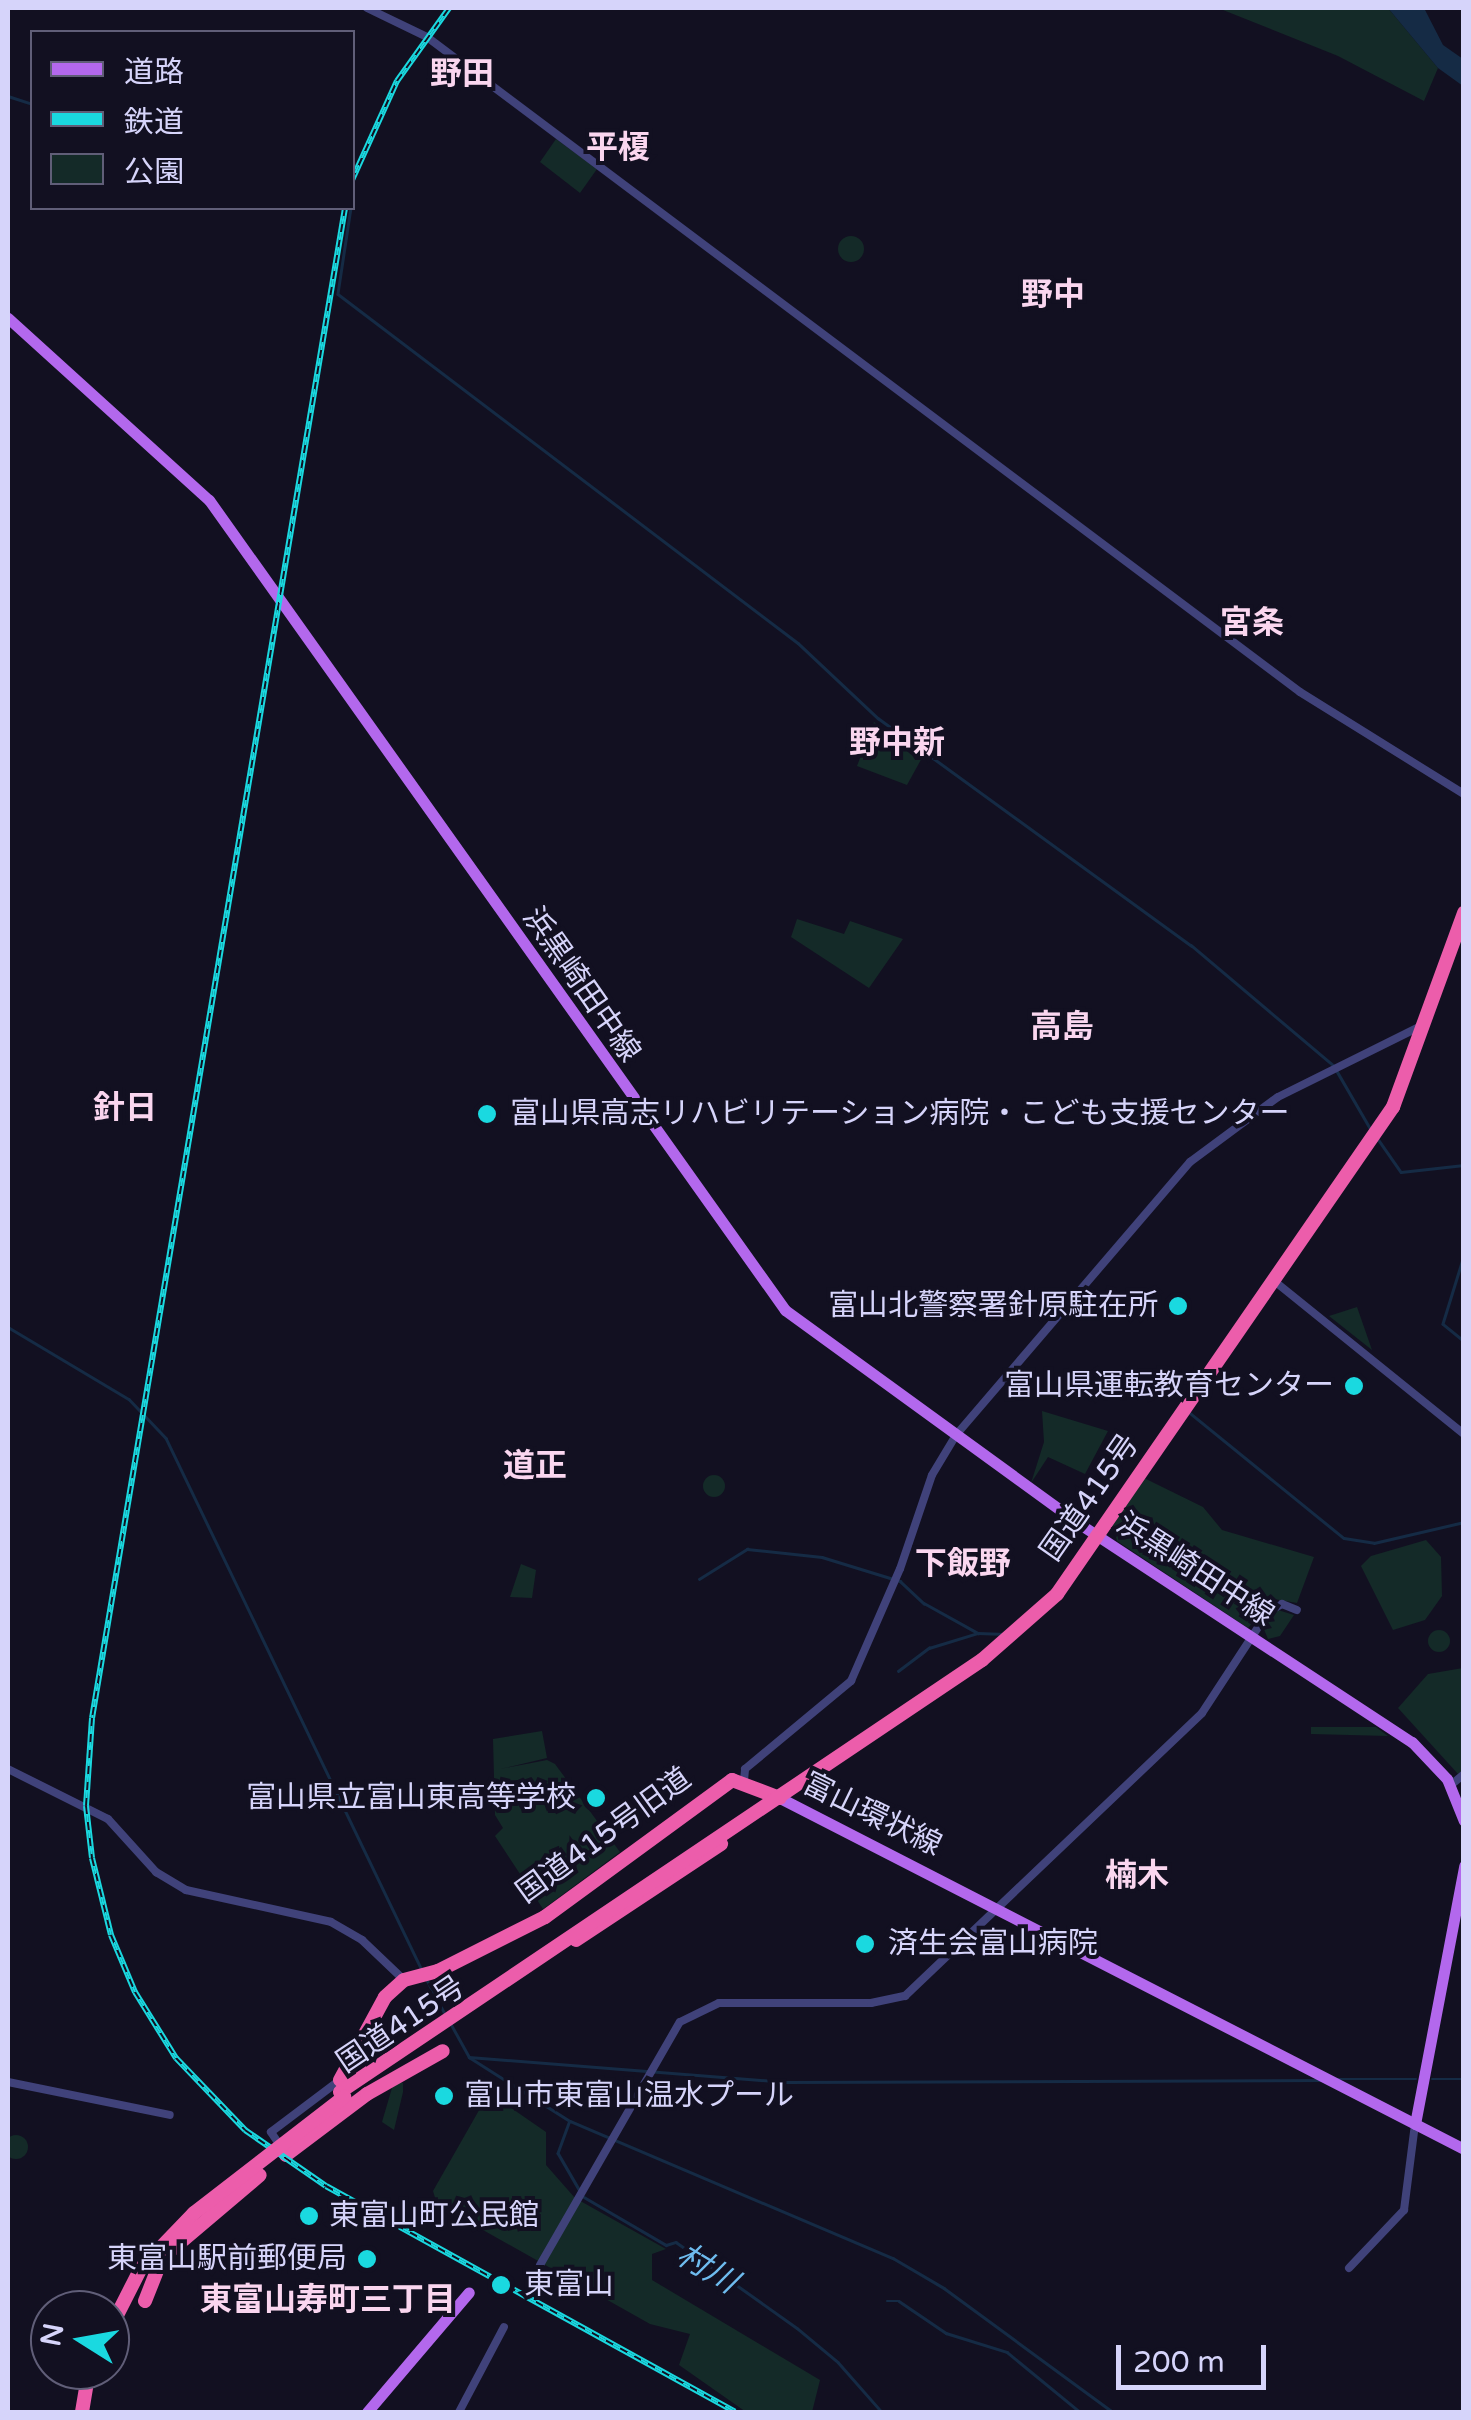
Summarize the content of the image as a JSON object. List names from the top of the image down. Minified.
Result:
{"streets":{"highway":["国道415号","国道415号旧道"],"main road":["浜黒崎田中線","富山環状線"]},"crossings":[["浜黒崎田中線","国道415号"],["国道415号","富山環状線"]],"districts":["野田","平榎","野中","宮条","野中新","高島","針日","道正","下飯野","楠木","東富山寿町三丁目"],"water":["村川"],"places":["富山県高志リハビリテーション病院・こども支援センター","富山北警察署針原駐在所","富山県運転教育センター","富山県立富山東高等学校","済生会富山病院","富山市東富山温水プール","東富山町公民館","東富山駅前郵便局","東富山"],"legend":["道路","鉄道","公園"],"scale_bar":"200 m","north":"left"}
